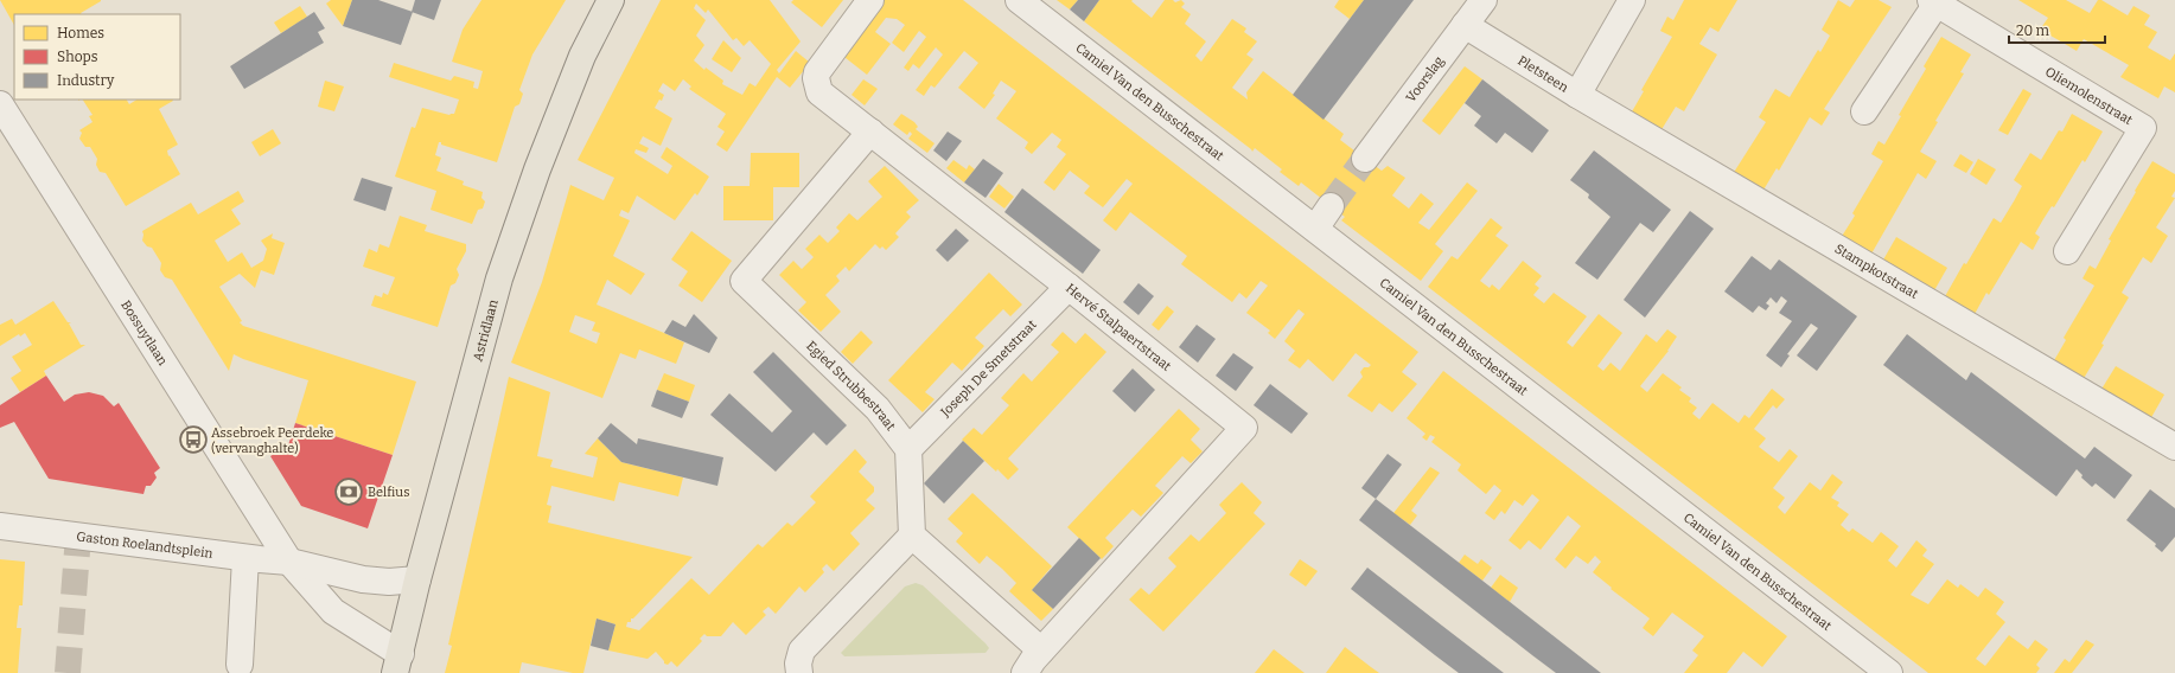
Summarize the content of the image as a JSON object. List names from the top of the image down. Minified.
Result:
{"streets":{"main road":["Astridlaan"],"street":["Pletsteen","Voorslag","Oliemolenstraat","Camiel Van den Busschestraat","Stampkotstraat","Hervé Stalpaertstraat","Bossuytlaan","Joseph De Smetstraat","Egied Strubbestraat","Gaston Roelandtsplein"]},"crossings":[["Pletsteen","Voorslag"],["Pletsteen","Stampkotstraat"],["Hervé Stalpaertstraat","Joseph De Smetstraat"],["Hervé Stalpaertstraat","Egied Strubbestraat"],["Astridlaan","Bossuytlaan"],["Bossuytlaan","Gaston Roelandtsplein"],["Joseph De Smetstraat","Egied Strubbestraat"]],"places":{"bus stop":["Assebroek Peerdeke (vervanghalte)"],"bank":["Belfius"]},"legend":["Homes","Shops","Industry"],"scale_bar":"20 m"}
